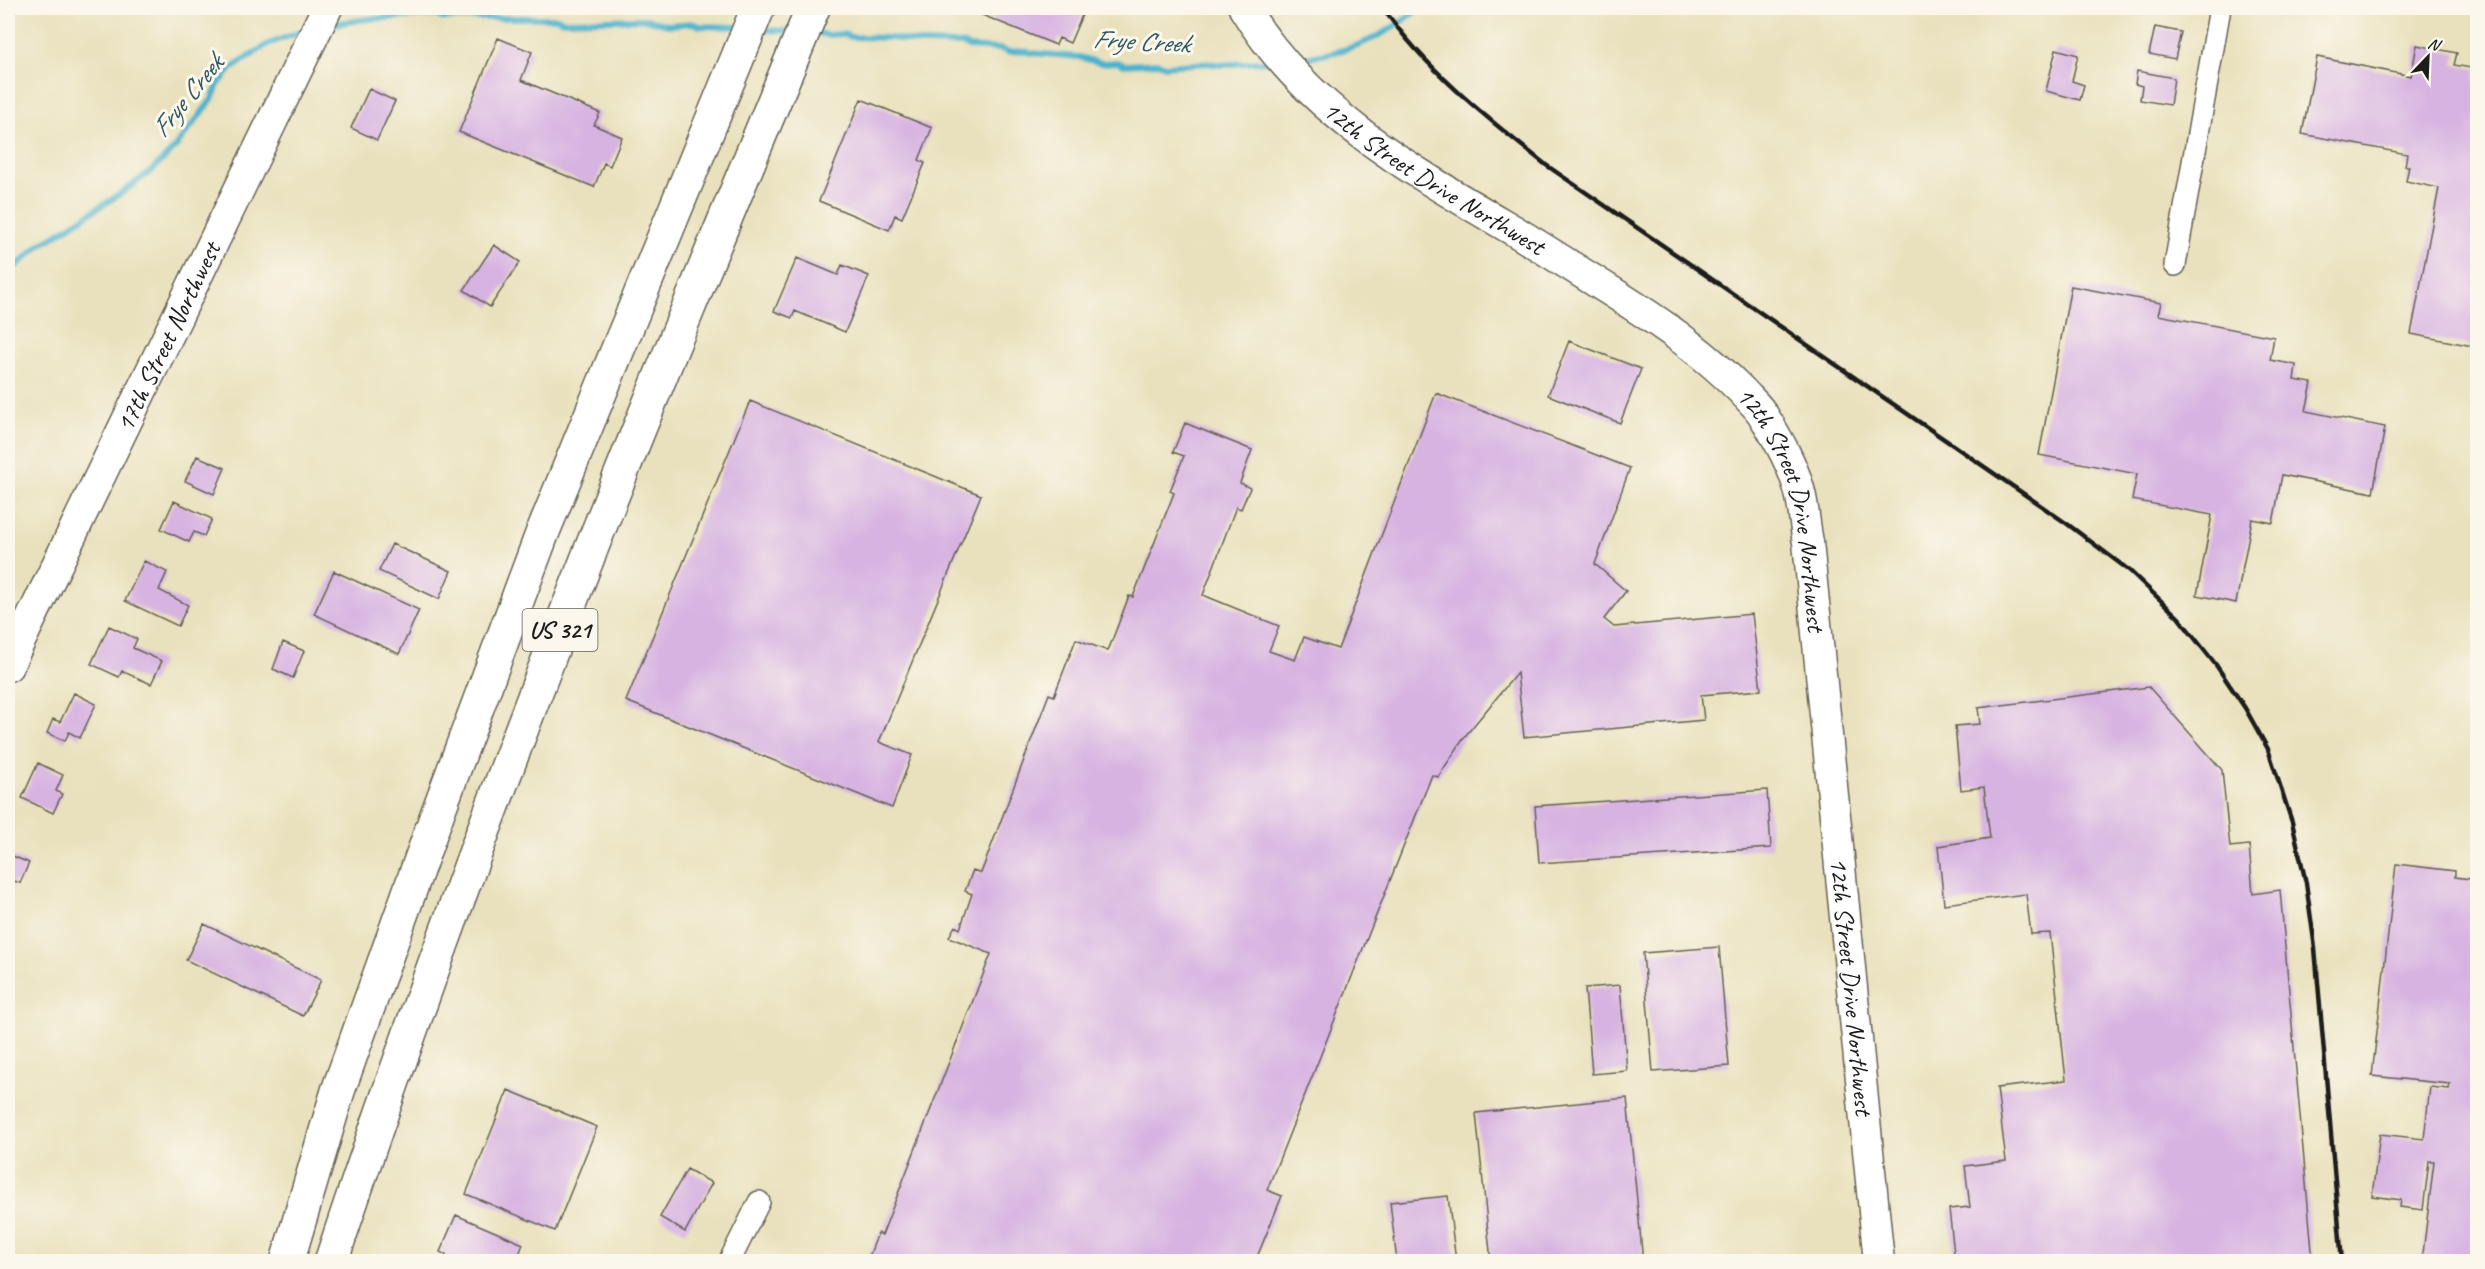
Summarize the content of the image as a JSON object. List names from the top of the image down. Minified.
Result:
{"streets":{"highway":["US 321"],"street":["12th Street Drive Northwest","17th Street Northwest"]},"water":["Frye Creek"],"north":"top right"}
